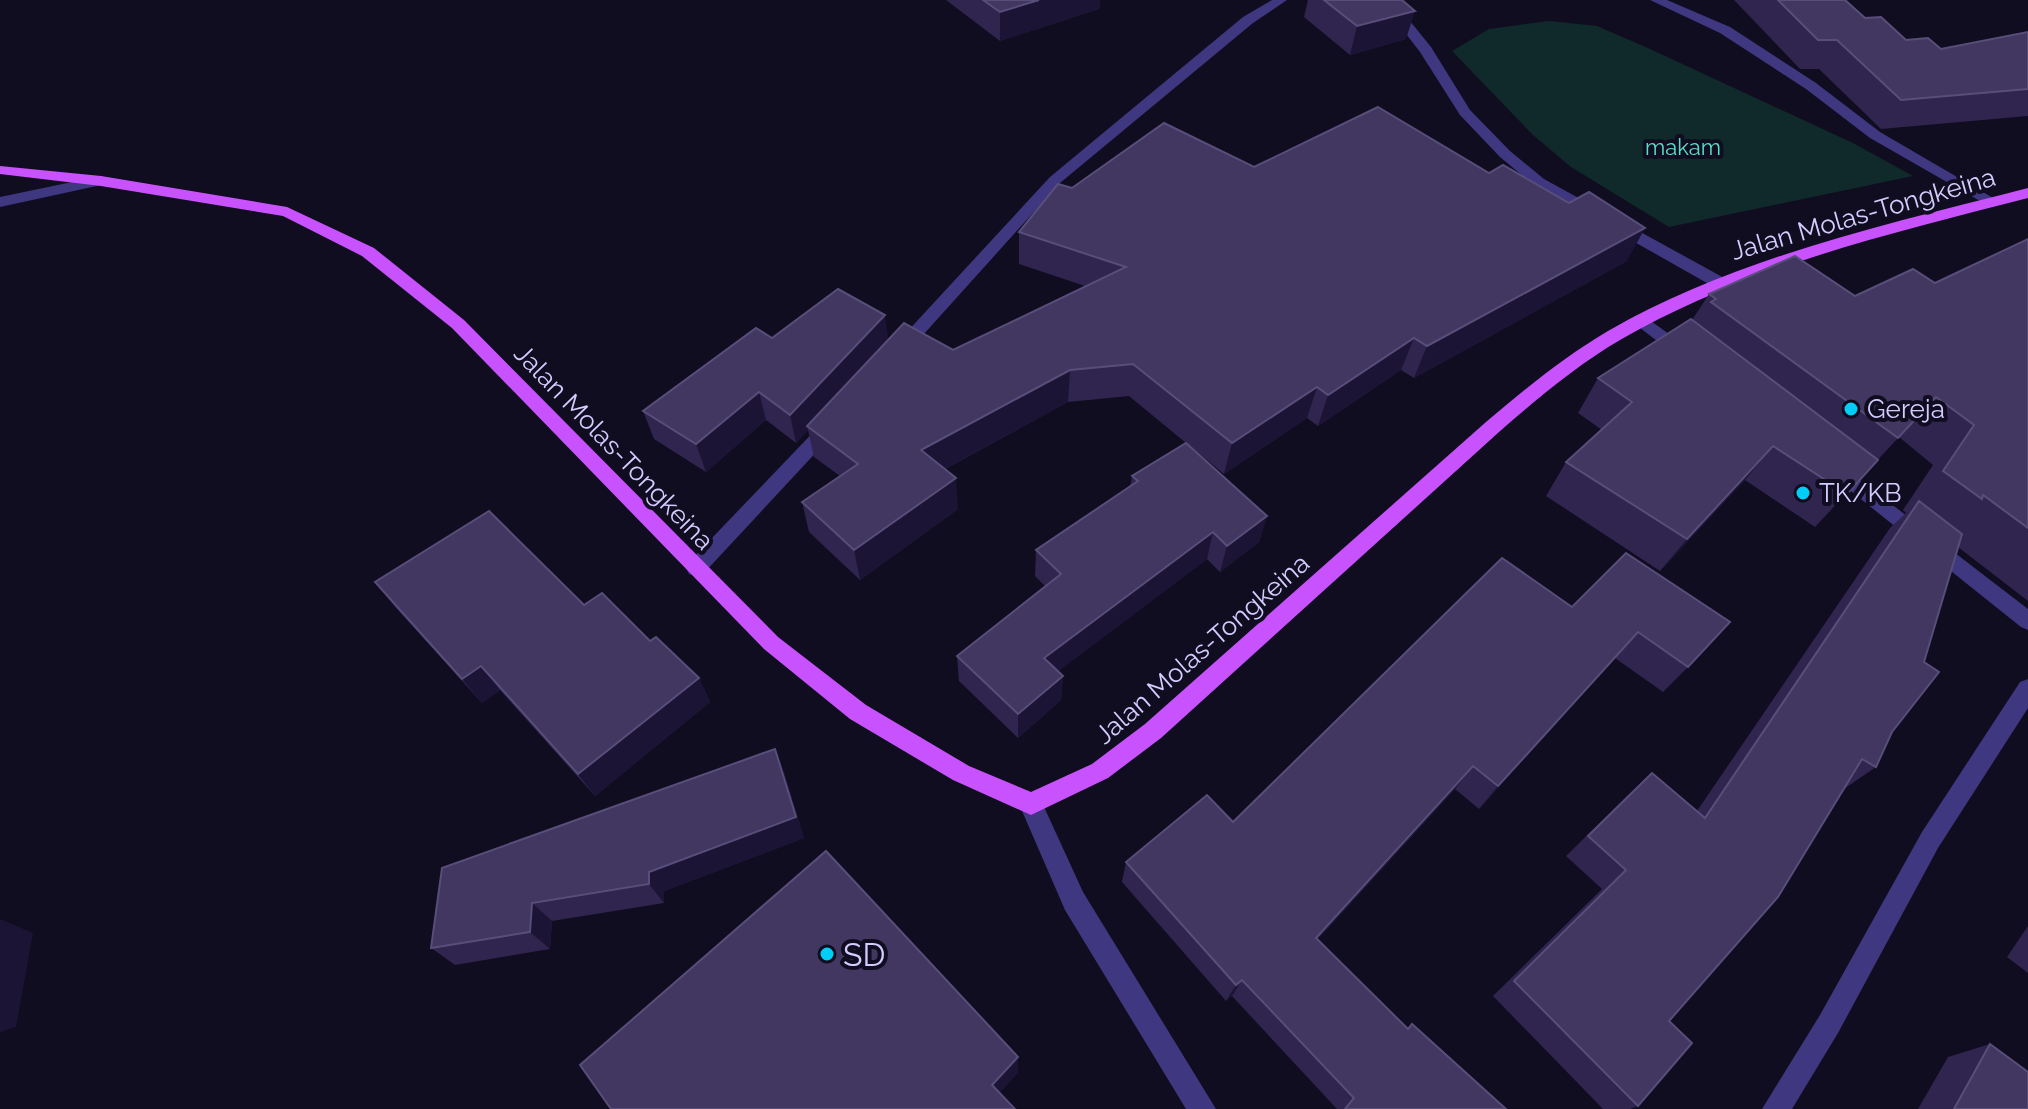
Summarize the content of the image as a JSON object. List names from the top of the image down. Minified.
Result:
{"streets":{"main road":["Jalan Molas-Tongkeina"]},"parks":["makam"],"places":["Gereja","TK/KB","SD"]}
